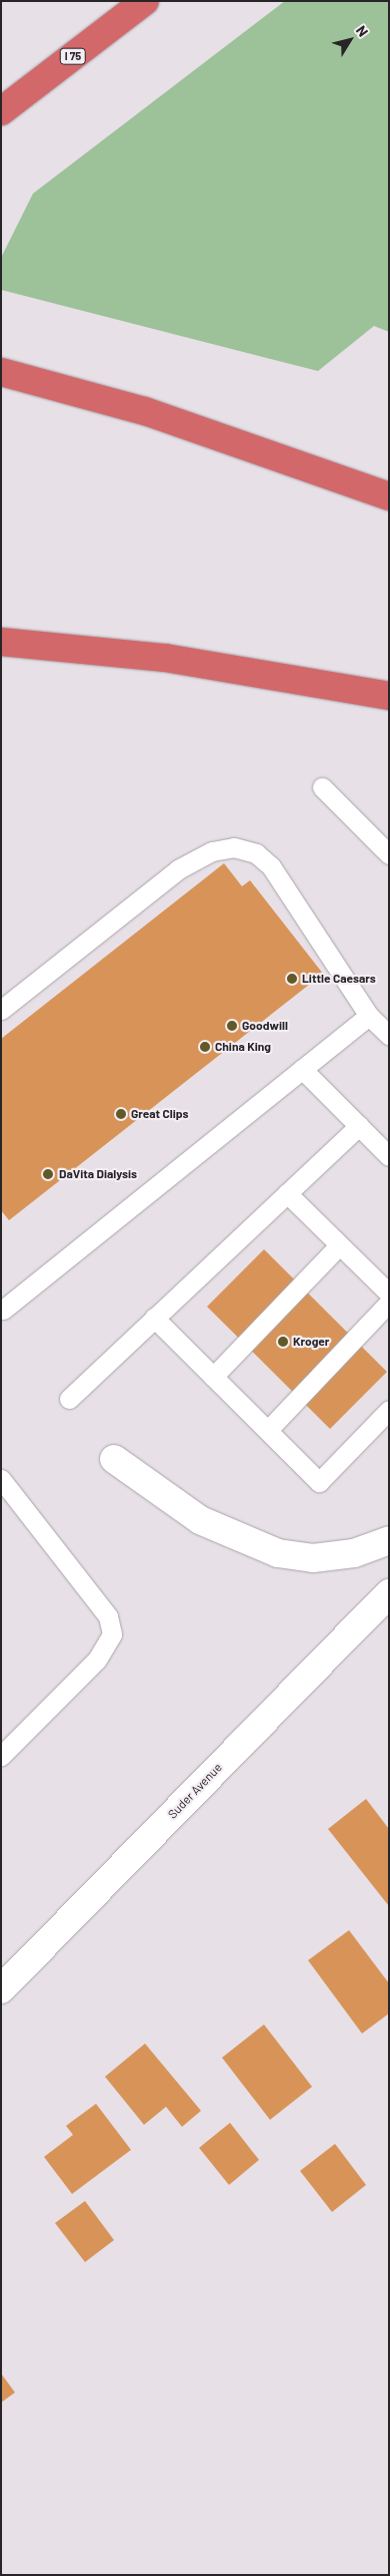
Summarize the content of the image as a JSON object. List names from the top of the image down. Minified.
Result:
{"streets":{"highway":["I 75"],"street":["Suder Avenue"]},"places":["Little Caesars","Goodwill","China King","Great Clips","DaVita Dialysis","Kroger"],"north":"top right"}
